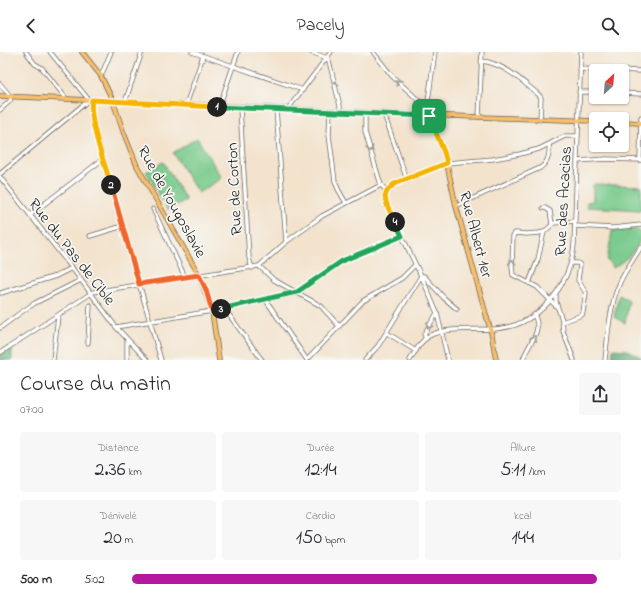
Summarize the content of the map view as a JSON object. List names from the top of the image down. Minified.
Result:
{"streets":{"main road":["Rue de Yougoslavie","Rue Albert 1er"],"street":["Rue de Corton","Rue des Acacias","Rue du Pas de Cible"]},"crossings":[["Rue des Acacias","Rue Albert 1er"]],"north":"top right","page":{"header":"Pacely","pins":["1","2","4","3"],"heading":["Course du matin","07:00"],"stats":[["Distance","2.36 km"],["Durée","12:14"],["Allure","5:11 /km"],["Dénivelé","20 m"],["Cardio","150 bpm"],["kcal","144"]],"list":[{"name":"500 m","note":"5:02"}]}}
